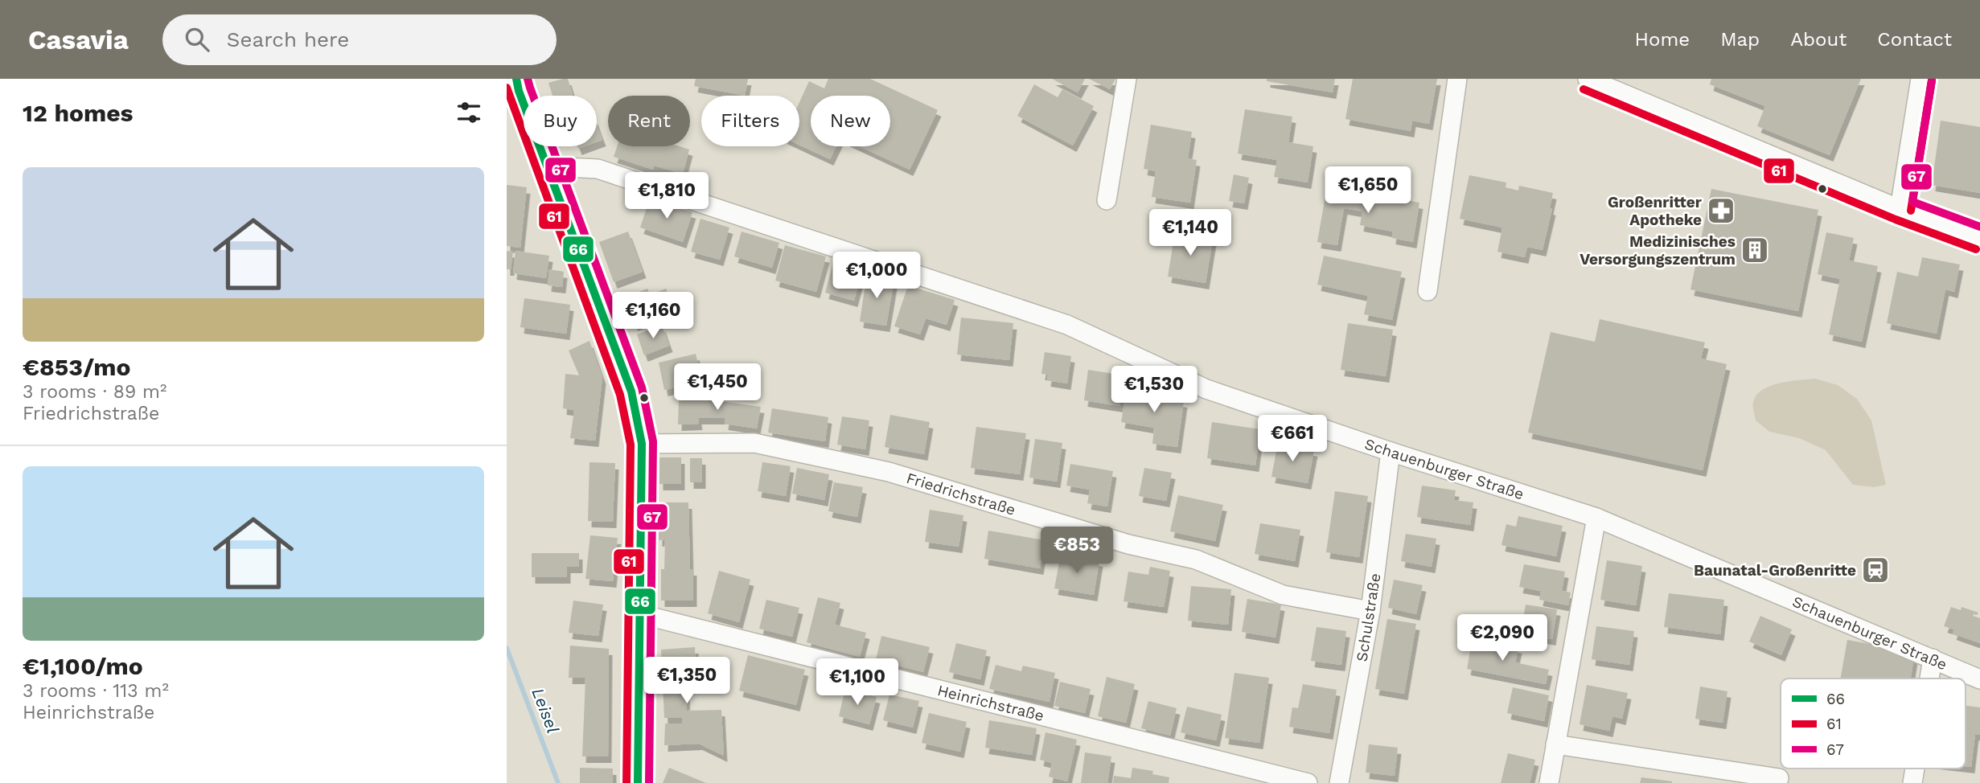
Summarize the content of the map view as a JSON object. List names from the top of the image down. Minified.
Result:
{"streets":{"street":["Schauenburger Straße","Friedrichstraße","Schulstraße","Heinrichstraße"]},"crossings":[["Schauenburger Straße","Schulstraße"],["Friedrichstraße","Schulstraße"]],"water":["Leisel"],"places":{"pharmacy":["Großenritter Apotheke"],"building":["Medizinisches Versorgungszentrum"],"station":["Baunatal-Großenritte"]},"lines":["transit line 66","transit line 67","transit line 61"],"legend":["66","61","67"],"page":{"header":"Casavia","search":"Search here","nav":["Home","Map","About","Contact"],"heading":"12 homes","chip":["Buy","Rent","Filters","New"],"list":[{"name":"€853/mo","note":"3 rooms · 89 m² · Friedrichstraße"},{"name":"€1,100/mo","note":"3 rooms · 113 m² · Heinrichstraße"}],"price":["€1,650","€1,810","€1,140","€1,000","€1,160","€1,450","€1,530","€661","€853","€2,090","€1,350","€1,100"]}}
